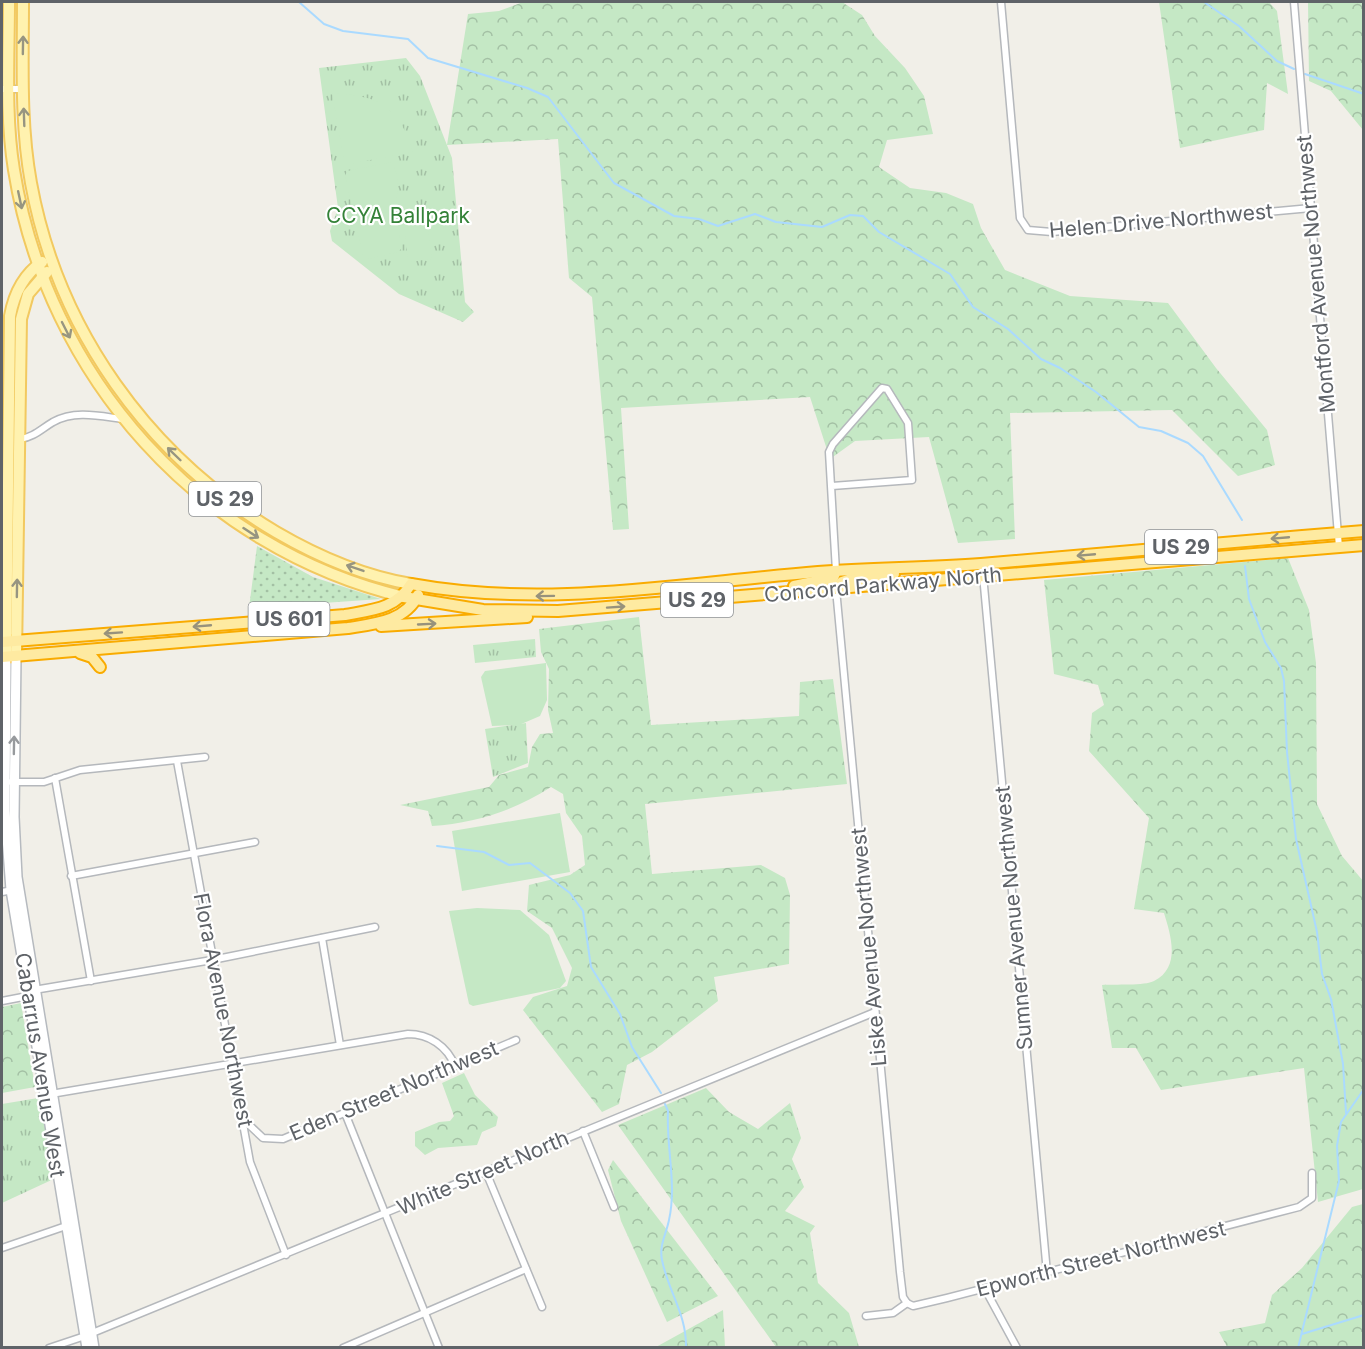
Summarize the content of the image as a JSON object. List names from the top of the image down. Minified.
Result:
{"streets":{"highway":["US 29","Concord Parkway North","US 601"],"main road":["Cabarrus Avenue West"],"street":["Helen Drive Northwest","Montford Avenue Northwest","Sumner Avenue Northwest","Liske Avenue Northwest","Flora Avenue Northwest","Eden Street Northwest","White Street North","Epworth Street Northwest"]},"crossings":[["Helen Drive Northwest","Montford Avenue Northwest"],["Montford Avenue Northwest","Concord Parkway North"],["US 29","Concord Parkway North"],["US 29","US 601"],["US 29","Cabarrus Avenue West"],["Concord Parkway North","US 601"],["Concord Parkway North","Sumner Avenue Northwest"],["Concord Parkway North","Liske Avenue Northwest"],["US 601","Cabarrus Avenue West"],["Sumner Avenue Northwest","Epworth Street Northwest"],["Liske Avenue Northwest","White Street North"],["Liske Avenue Northwest","Epworth Street Northwest"],["Flora Avenue Northwest","White Street North"],["Cabarrus Avenue West","White Street North"]],"parks":["CCYA Ballpark"]}
